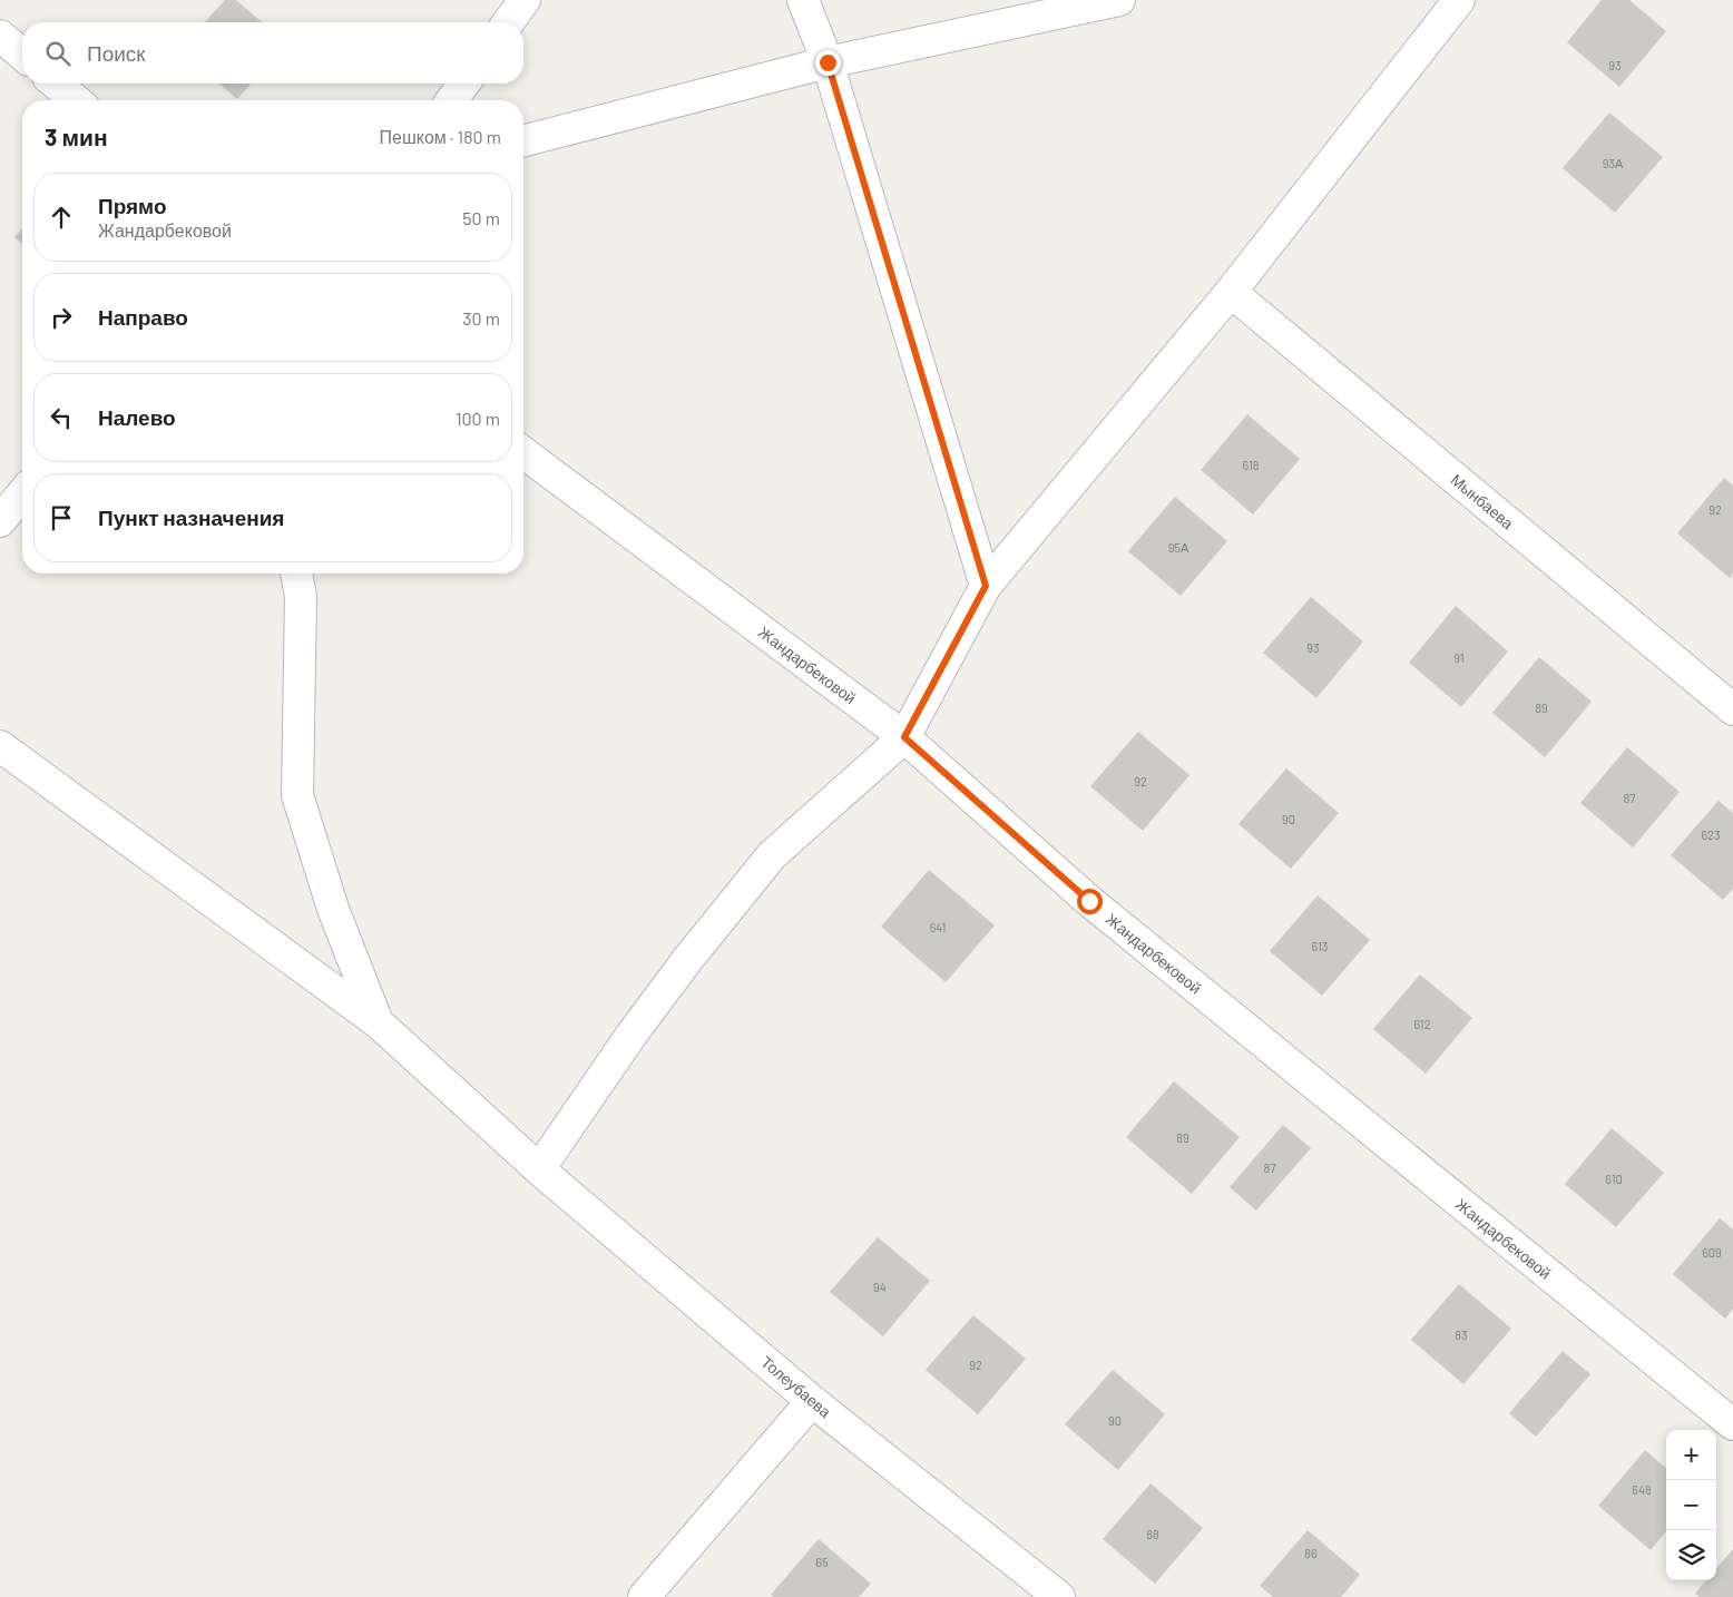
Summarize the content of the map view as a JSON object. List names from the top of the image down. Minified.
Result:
{"streets":{"street":["Мынбаева","Жандарбековой","Толеубаева"]},"house_numbers":["93","93А","618","92","95А","93","91","89","92","87","90","623","641","613","612","89","87","610","609","94","83","92","90","648","88","86","65"],"page":{"search":"Поиск","heading":["3 мин","Пешком · 180 m"],"list":[["Прямо","Жандарбековой","50 m"],["Направо","30 m"],["Налево","100 m"],"Пункт назначения"],"map_buttons":["+","−"]}}
